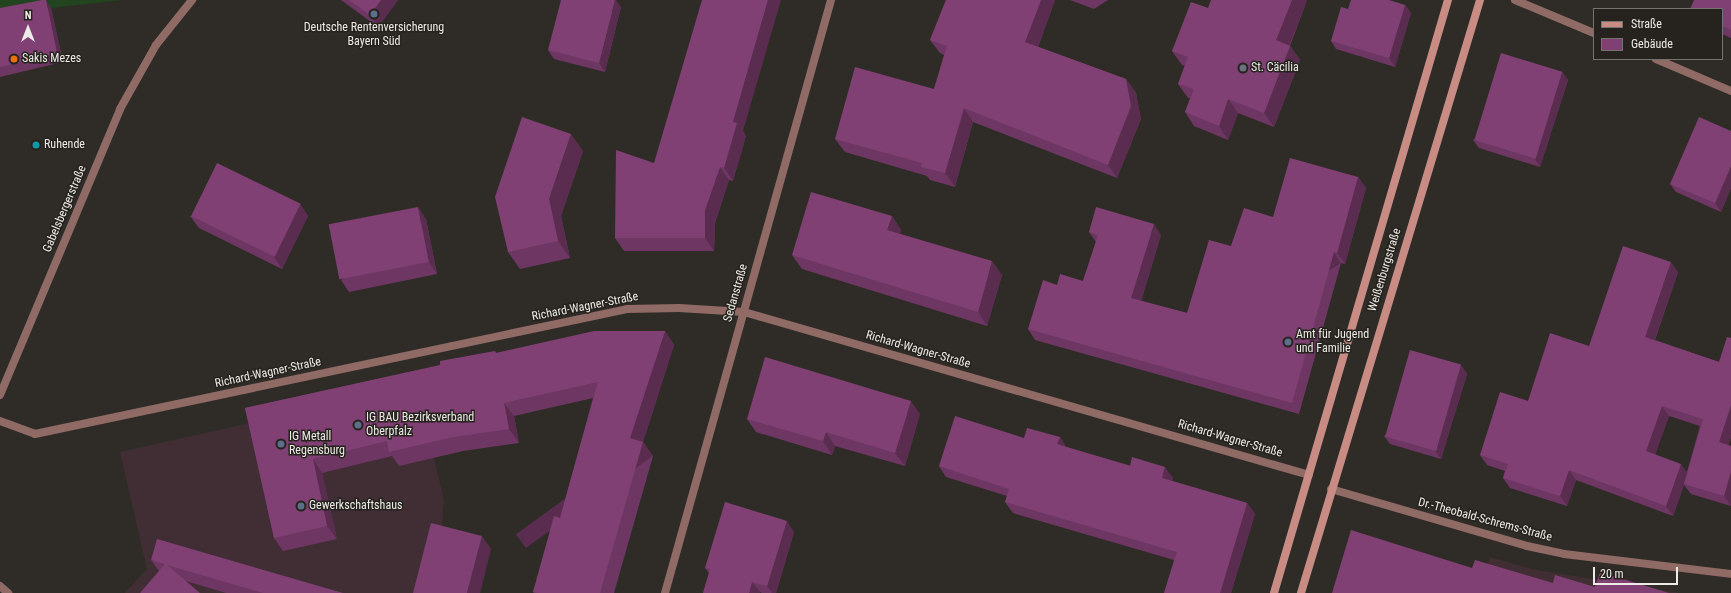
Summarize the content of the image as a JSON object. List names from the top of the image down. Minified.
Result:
{"streets":{"main road":["Weißenburgstraße"],"street":["Gabelsbergerstraße","Sedanstraße","Richard-Wagner-Straße","Dr.-Theobald-Schrems-Straße"]},"crossings":[["Weißenburgstraße","Richard-Wagner-Straße"],["Weißenburgstraße","Dr.-Theobald-Schrems-Straße"],["Sedanstraße","Richard-Wagner-Straße"]],"places":["Deutsche Rentenversicherung Bayern Süd","Sakis Mezes","St. Cäcilia","Ruhende","Amt für Jugend und Familie","IG BAU Bezirksverband Oberpfalz","IG Metall Regensburg","Gewerkschaftshaus"],"legend":["Straße","Gebäude"],"scale_bar":"20 m","north":"top"}
